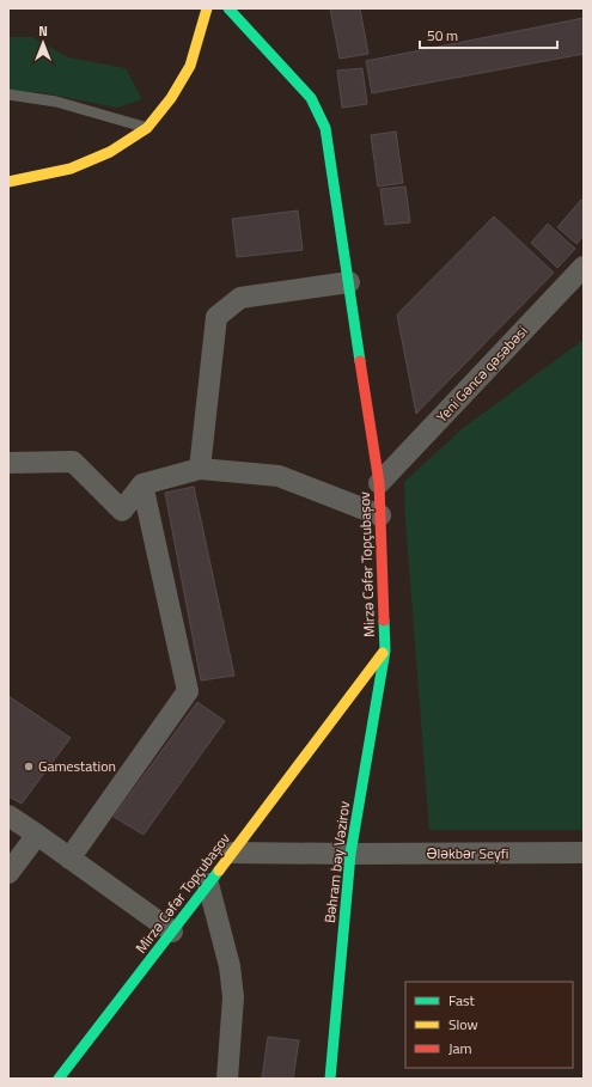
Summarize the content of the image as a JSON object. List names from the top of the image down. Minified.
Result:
{"streets":{"street":["Yeni Gəncə qəsəbəsi","Mirzə Cəfər Topçubaşov","Ələkbər Seyfi","Bəhram bəy Vəzirov"]},"crossings":[["Yeni Gəncə qəsəbəsi","Mirzə Cəfər Topçubaşov"],["Mirzə Cəfər Topçubaşov","Ələkbər Seyfi"],["Mirzə Cəfər Topçubaşov","Bəhram bəy Vəzirov"],["Ələkbər Seyfi","Bəhram bəy Vəzirov"]],"places":["Gamestation"],"legend":["Fast","Slow","Jam"],"scale_bar":"50 m","north":"top"}
